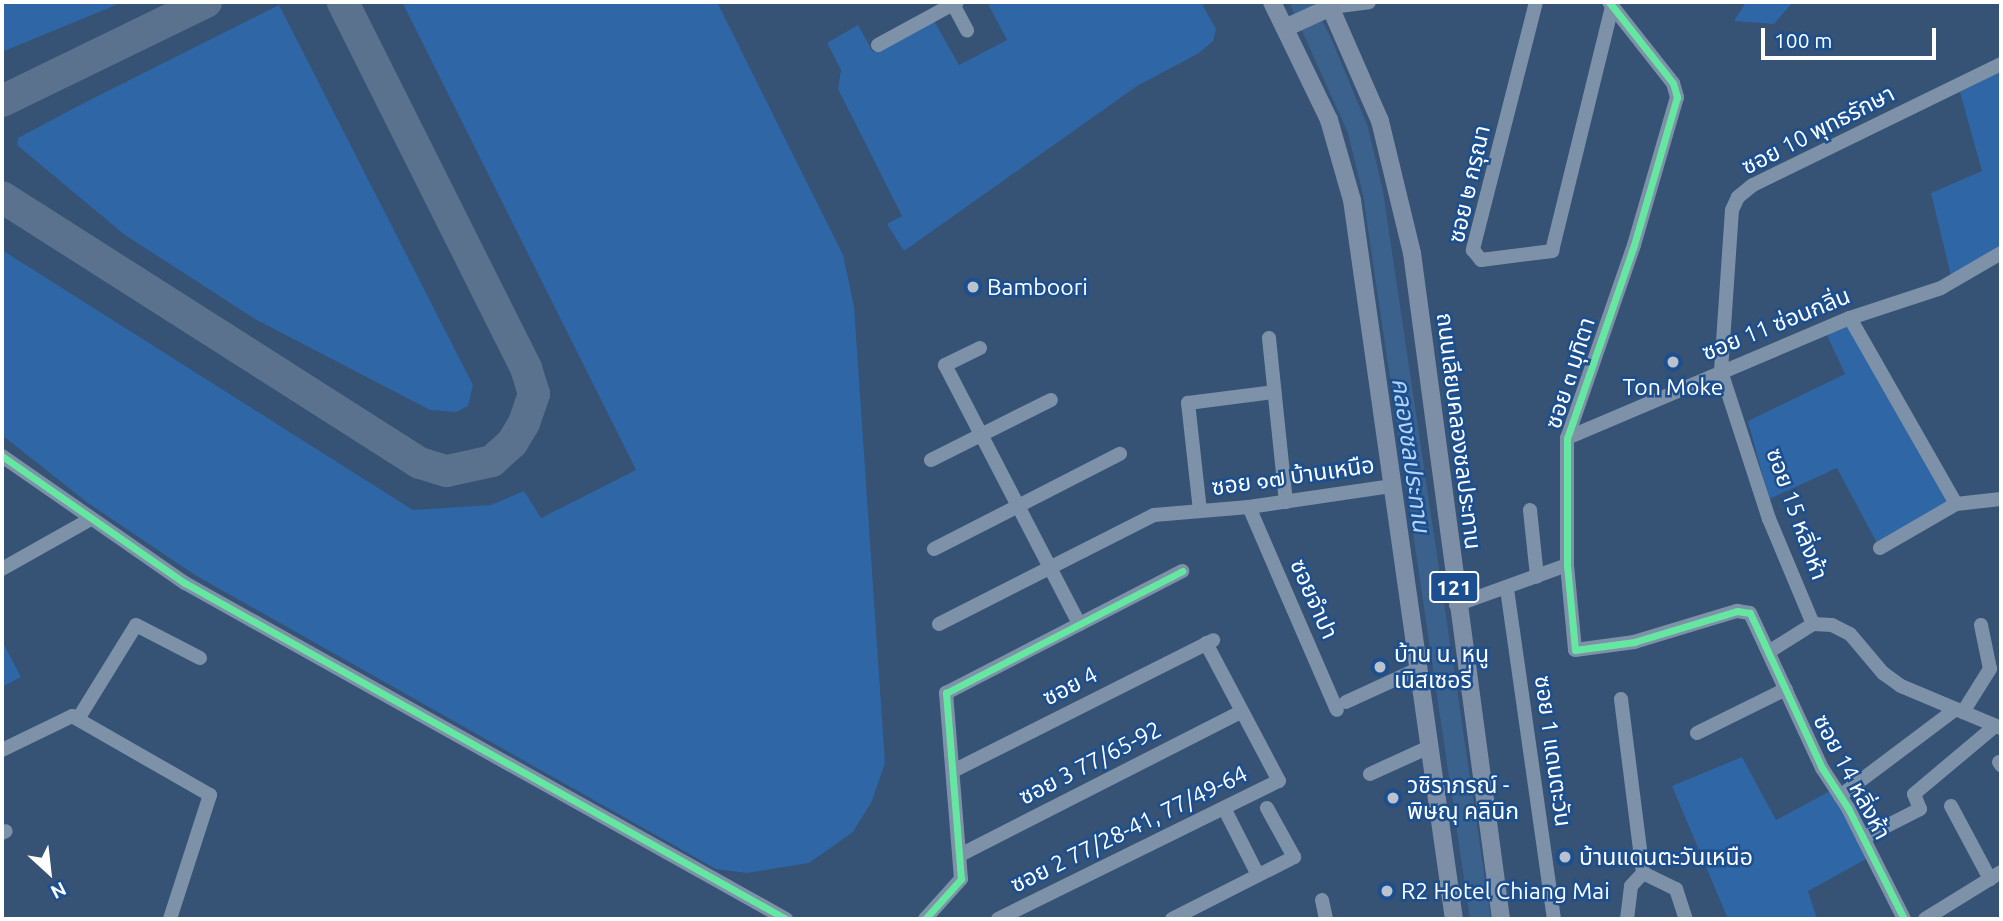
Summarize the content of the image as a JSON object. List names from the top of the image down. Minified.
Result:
{"streets":{"main road":["ถนนเลียบคลองชลประทาน","121"],"street":["ซอย 10 พุทธรักษา","ซอย ๒ กรุณา","ซอย 11 ซ่อนกลิ่น","ซอย ๓ มุทิตา","ซอย ๑๗ บ้านเหนือ","ซอย 15 หลิ่งห้า","ซอยจำปา","ซอย 4","ซอย 1 แดนตะวัน","ซอย 3 77/65-92","ซอย 14 หลิ่งห้า","ซอย 2 77/28-41, 77/49-64"]},"crossings":[["ซอย 10 พุทธรักษา","ซอย 11 ซ่อนกลิ่น"],["ซอย 10 พุทธรักษา","ซอย 15 หลิ่งห้า"],["ซอย ๒ กรุณา","ซอย ๓ มุทิตา"],["ซอย 11 ซ่อนกลิ่น","ซอย ๓ มุทิตา"],["ซอย 11 ซ่อนกลิ่น","ซอย 15 หลิ่งห้า"],["ซอย ๓ มุทิตา","ซอย 14 หลิ่งห้า"],["ซอย ๑๗ บ้านเหนือ","121"],["ซอย ๑๗ บ้านเหนือ","ซอยจำปา"],["121","ซอยจำปา"],["ซอย 4","ซอย 3 77/65-92"],["ซอย 4","ซอย 2 77/28-41, 77/49-64"],["ซอย 3 77/65-92","ซอย 2 77/28-41, 77/49-64"]],"water":["คลองชลประทาน"],"places":["Bamboori","Ton Moke","บ้าน น. หนู เนิสเซอรี่","วชิราภรณ์ - พิษณุ คลินิก","บ้านแดนตะวันเหนือ","R2 Hotel Chiang Mai"],"scale_bar":"100 m","north":"bottom right"}
